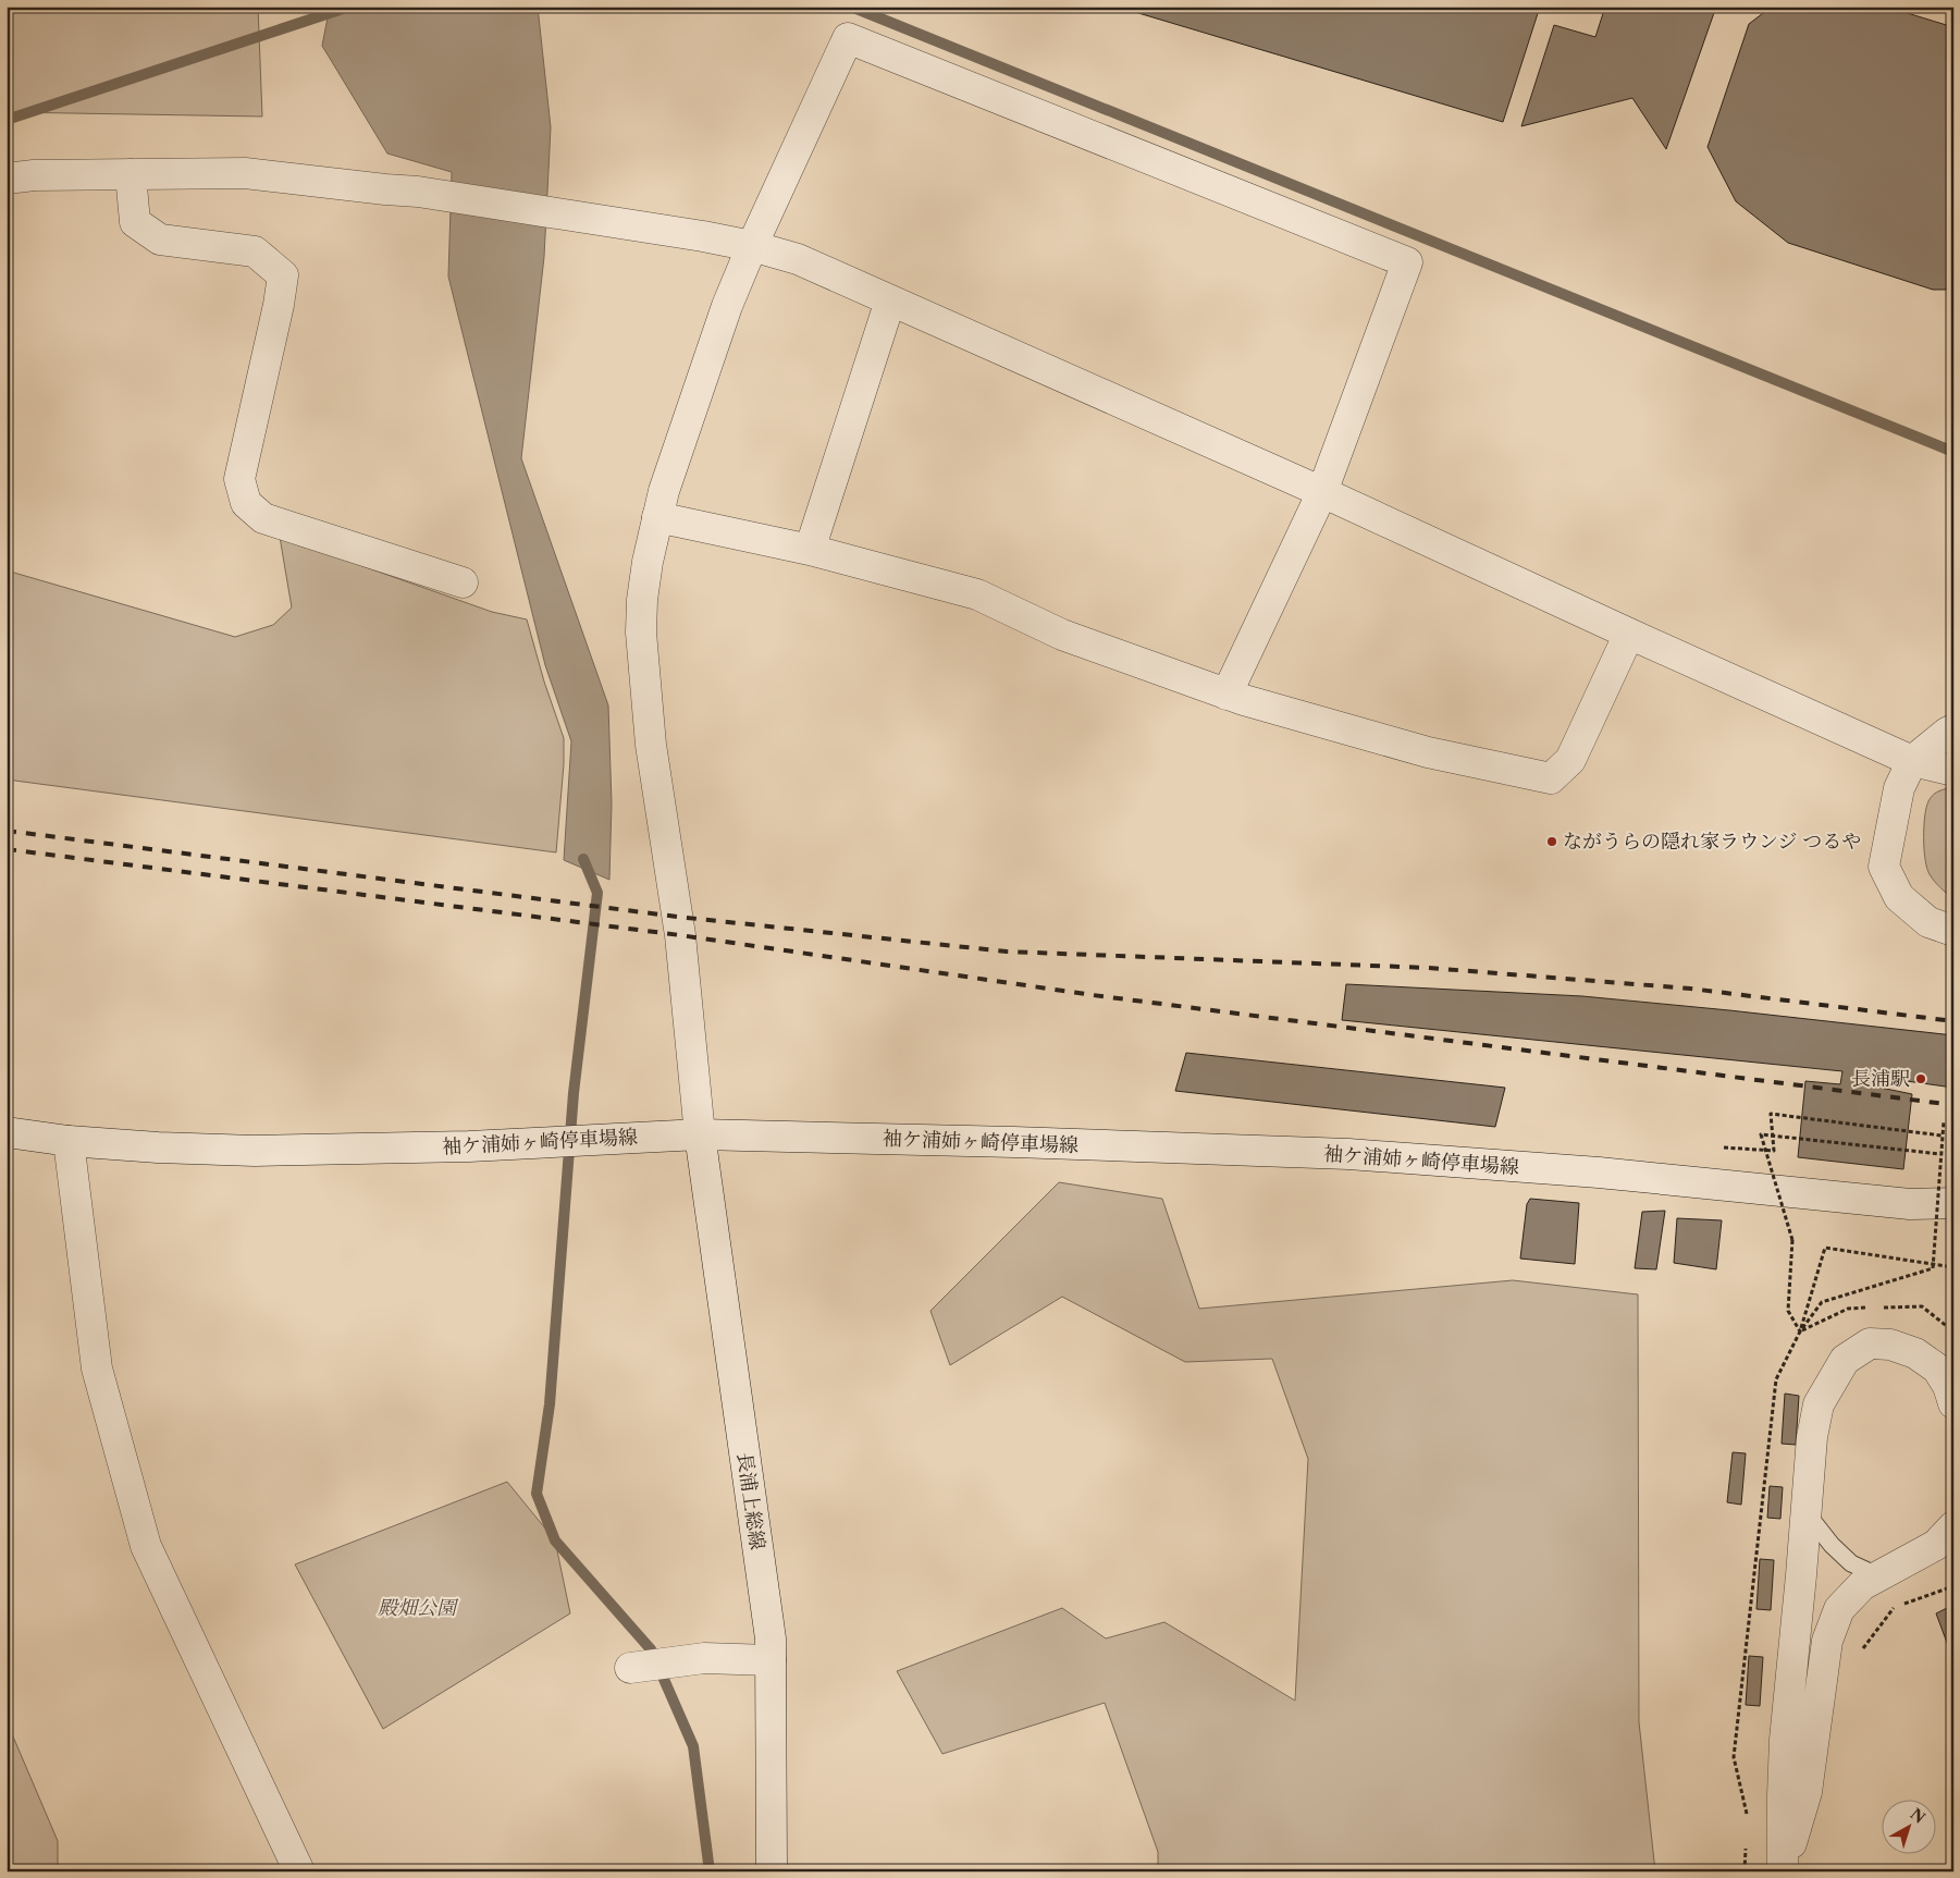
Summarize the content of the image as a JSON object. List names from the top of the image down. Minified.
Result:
{"streets":{"street":["袖ケ浦姉ヶ崎停車場線","長浦上総線"]},"crossings":[["袖ケ浦姉ヶ崎停車場線","長浦上総線"]],"parks":["殿畑公園"],"places":["ながうらの隠れ家ラウンジ つるや","長浦駅"],"north":"top right"}
